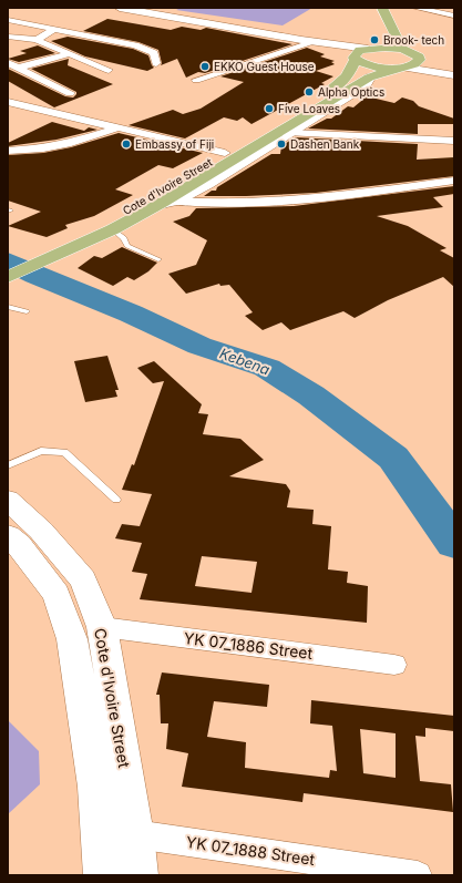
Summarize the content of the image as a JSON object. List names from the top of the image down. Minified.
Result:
{"streets":{"main road":["Cote d'Ivoire Street"],"street":["YK 07_1886 Street","YK 07_1888 Street"]},"crossings":[["Cote d'Ivoire Street","YK 07_1886 Street"],["Cote d'Ivoire Street","YK 07_1888 Street"]],"water":["Kebena"],"places":["Brook- tech","EKKO Guest House","Alpha Optics","Five Loaves","Embassy of Fiji","Dashen Bank"]}
